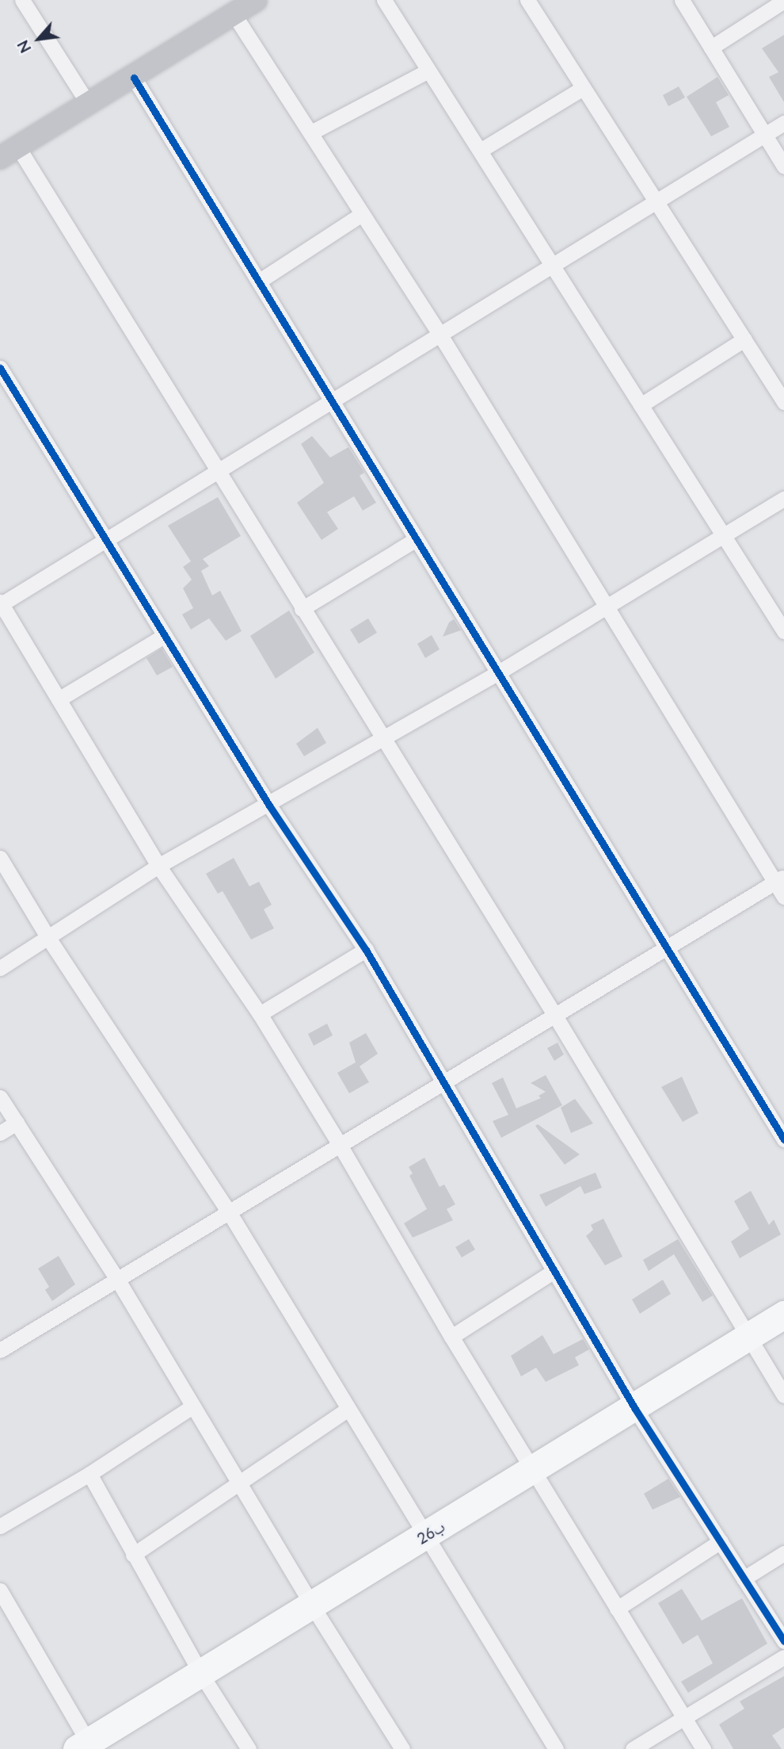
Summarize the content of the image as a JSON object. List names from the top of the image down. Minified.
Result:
{"streets":{"highway":["26ب"]},"north":"bottom left"}
